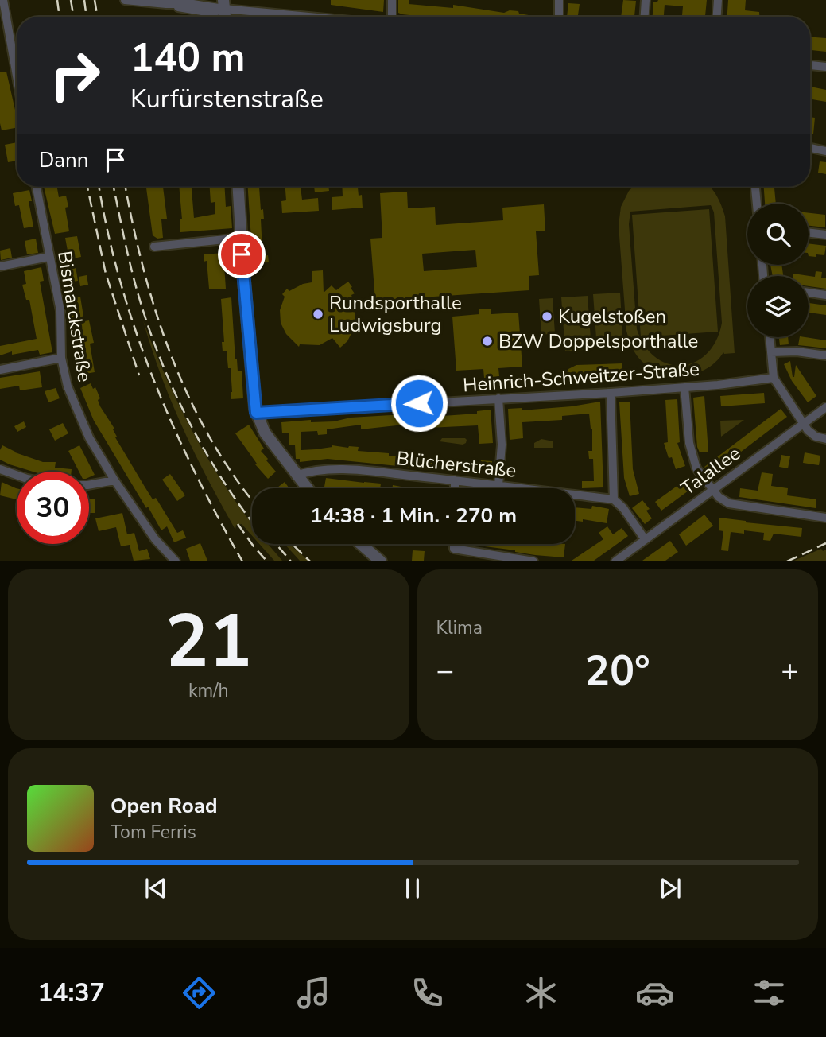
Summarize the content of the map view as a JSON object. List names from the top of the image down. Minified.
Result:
{"streets":{"street":["Bismarckstraße","Heinrich-Schweitzer-Straße","Blücherstraße","Talallee"]},"places":["Rundsporthalle Ludwigsburg","Kugelstoßen","BZW Doppelsporthalle"],"page":{"turn":["140 m","Kurfürstenstraße"],"then":"Dann","limit":"30","trip":"14:38 · 1 Min. · 270 m","tile":[["21","km/h"],"Klima"],"heat":["−","20°","+"],"song":["Open Road","Tom Ferris"],"tabs":"14:37"}}
